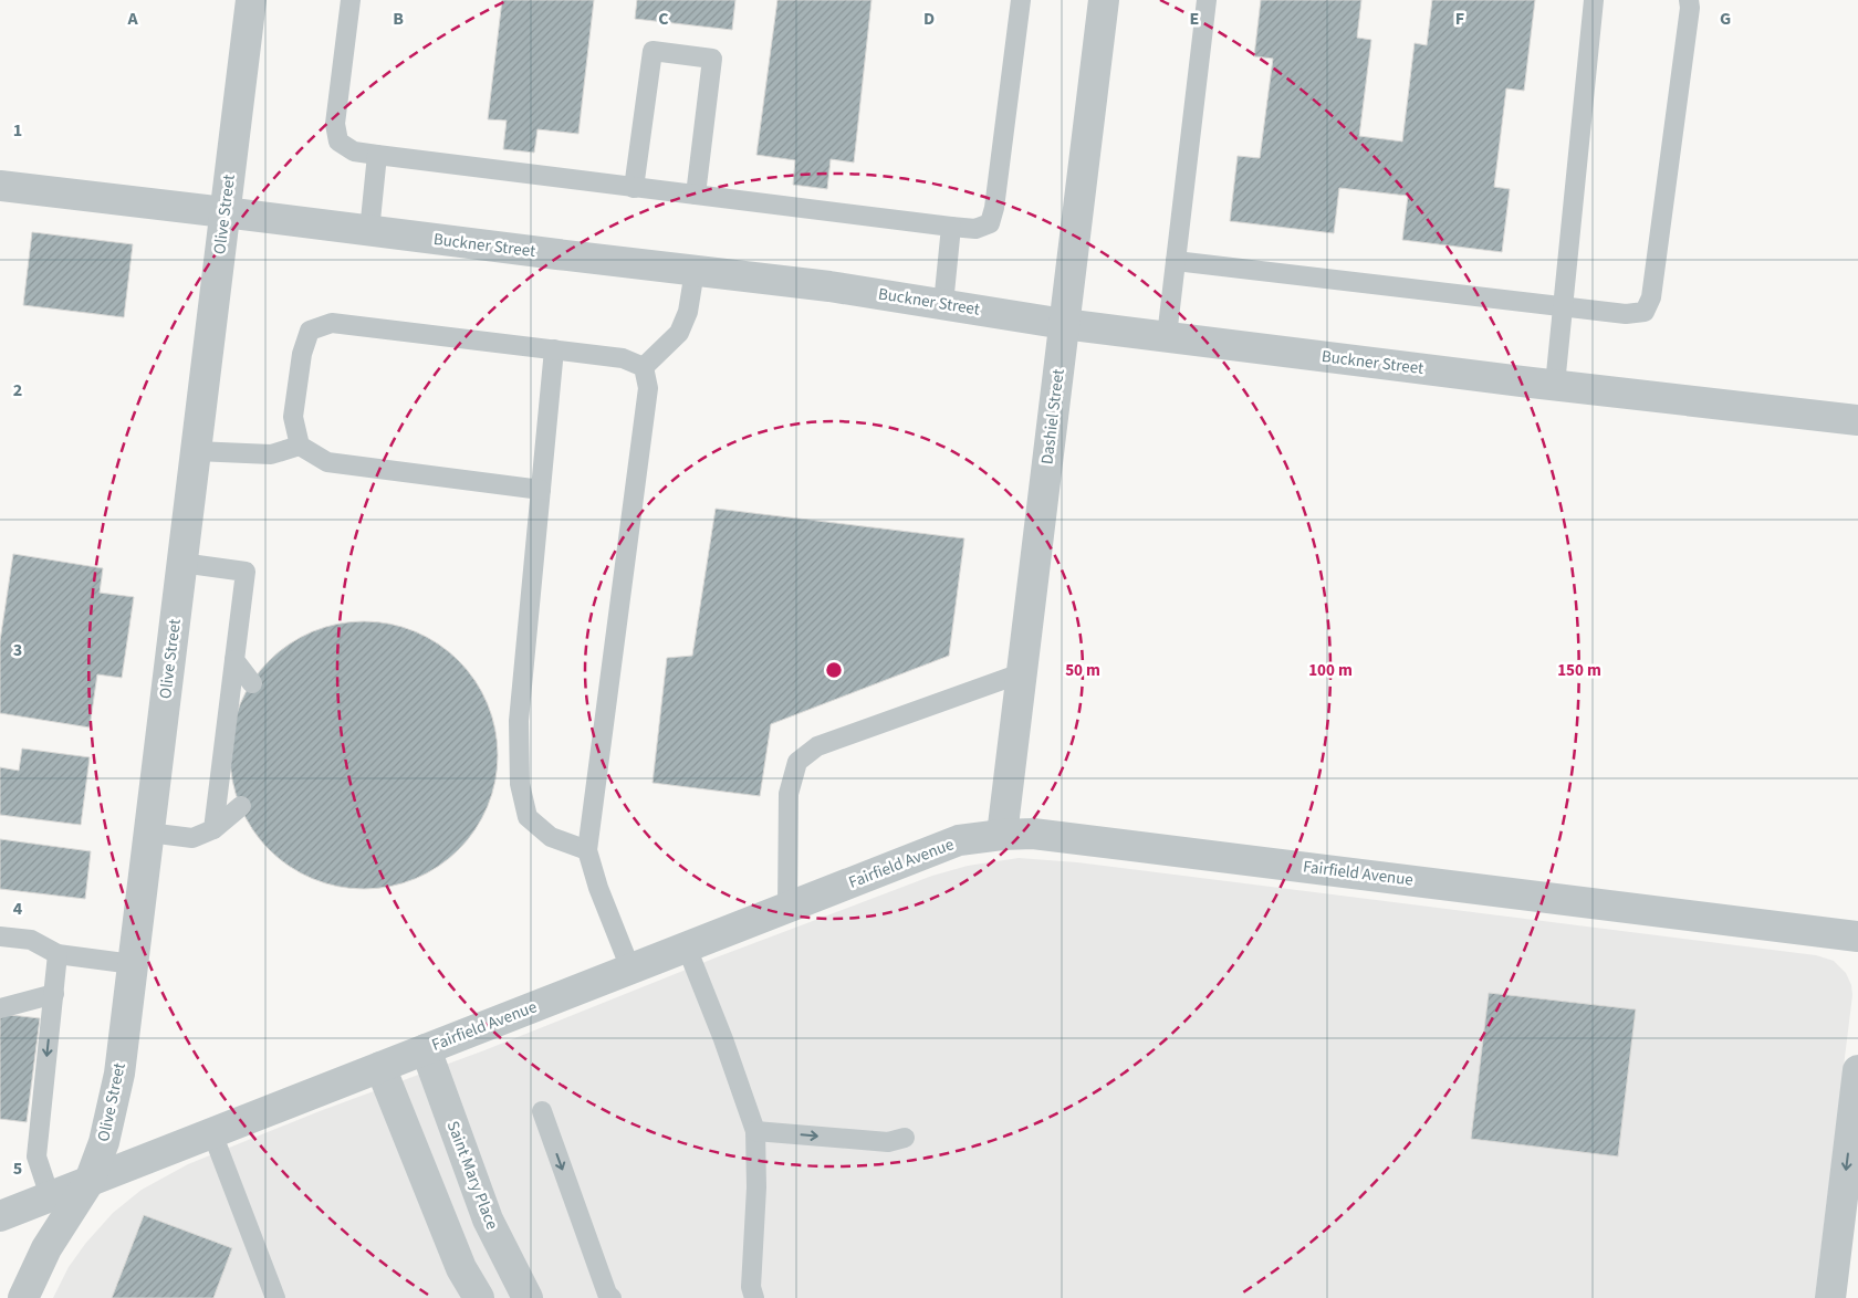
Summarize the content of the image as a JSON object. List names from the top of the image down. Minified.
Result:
{"streets":{"street":["Olive Street","Buckner Street","Dashiel Street","Fairfield Avenue","Saint Mary Place"]},"crossings":[["Olive Street","Buckner Street"],["Olive Street","Fairfield Avenue"],["Buckner Street","Dashiel Street"],["Dashiel Street","Fairfield Avenue"],["Fairfield Avenue","Saint Mary Place"]],"grid":{"columns":["A","B","C","D","E","F","G"],"rows":["1","2","3","4","5"]},"rings":["50 m","100 m","150 m"]}
